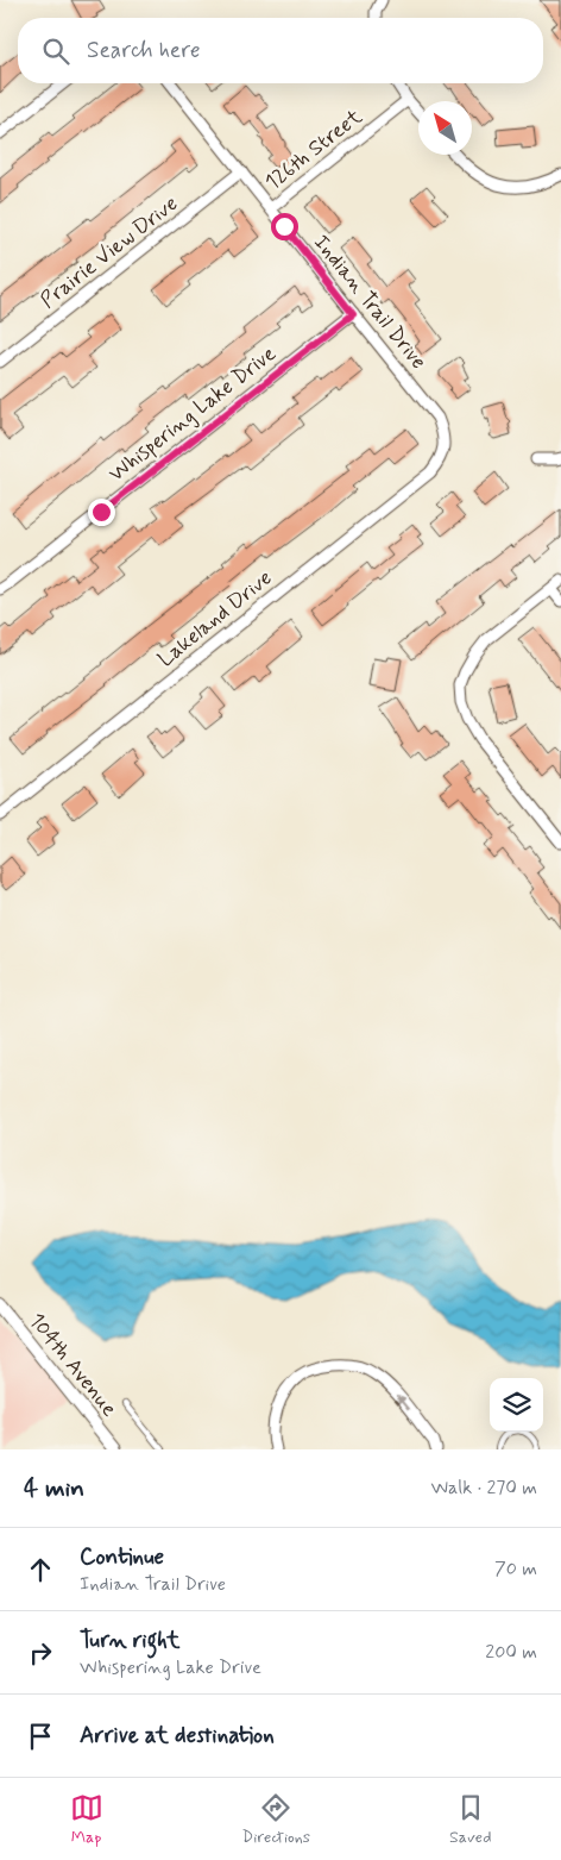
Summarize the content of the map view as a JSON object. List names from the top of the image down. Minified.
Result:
{"streets":{"street":["126th Street","Prairie View Drive","Indian Trail Drive","Whispering Lake Drive","Lakeland Drive","104th Avenue"]},"crossings":[["126th Street","Indian Trail Drive"],["Prairie View Drive","Indian Trail Drive"],["Indian Trail Drive","Whispering Lake Drive"],["Indian Trail Drive","Lakeland Drive"]],"north":"top left","page":{"search":"Search here","heading":["4 min","Walk · 270 m"],"list":[["Continue","Indian Trail Drive","70 m"],["Turn right","Whispering Lake Drive","200 m"],"Arrive at destination"],"nav":["Map","Directions","Saved"]}}
